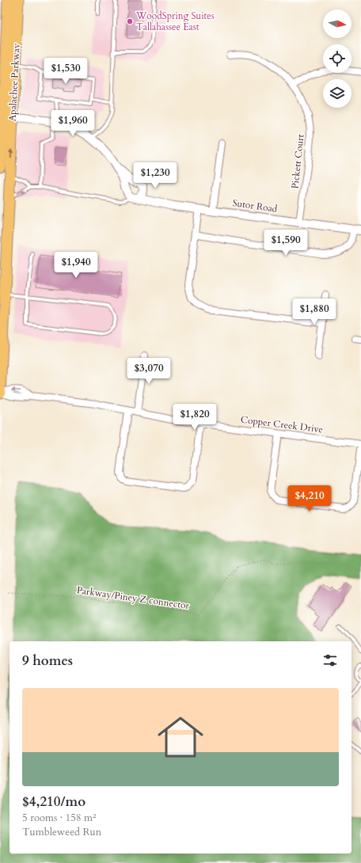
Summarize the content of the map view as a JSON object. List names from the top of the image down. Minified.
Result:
{"streets":{"main road":["Apalachee Parkway"],"street":["Pickett Court","Sutor Road","Copper Creek Drive"],"path":["Parkway/Piney Z connector"]},"crossings":[["Apalachee Parkway","Copper Creek Drive"],["Pickett Court","Sutor Road"]],"places":["WoodSpring Suites Tallahassee East"],"north":"right","page":{"price":["$1,530","$1,960","$1,230","$1,590","$1,940","$1,880","$3,070","$1,820","$4,210"],"heading":"9 homes","list":[{"name":"$4,210/mo","note":"5 rooms · 158 m² · Tumbleweed Run"}]}}
